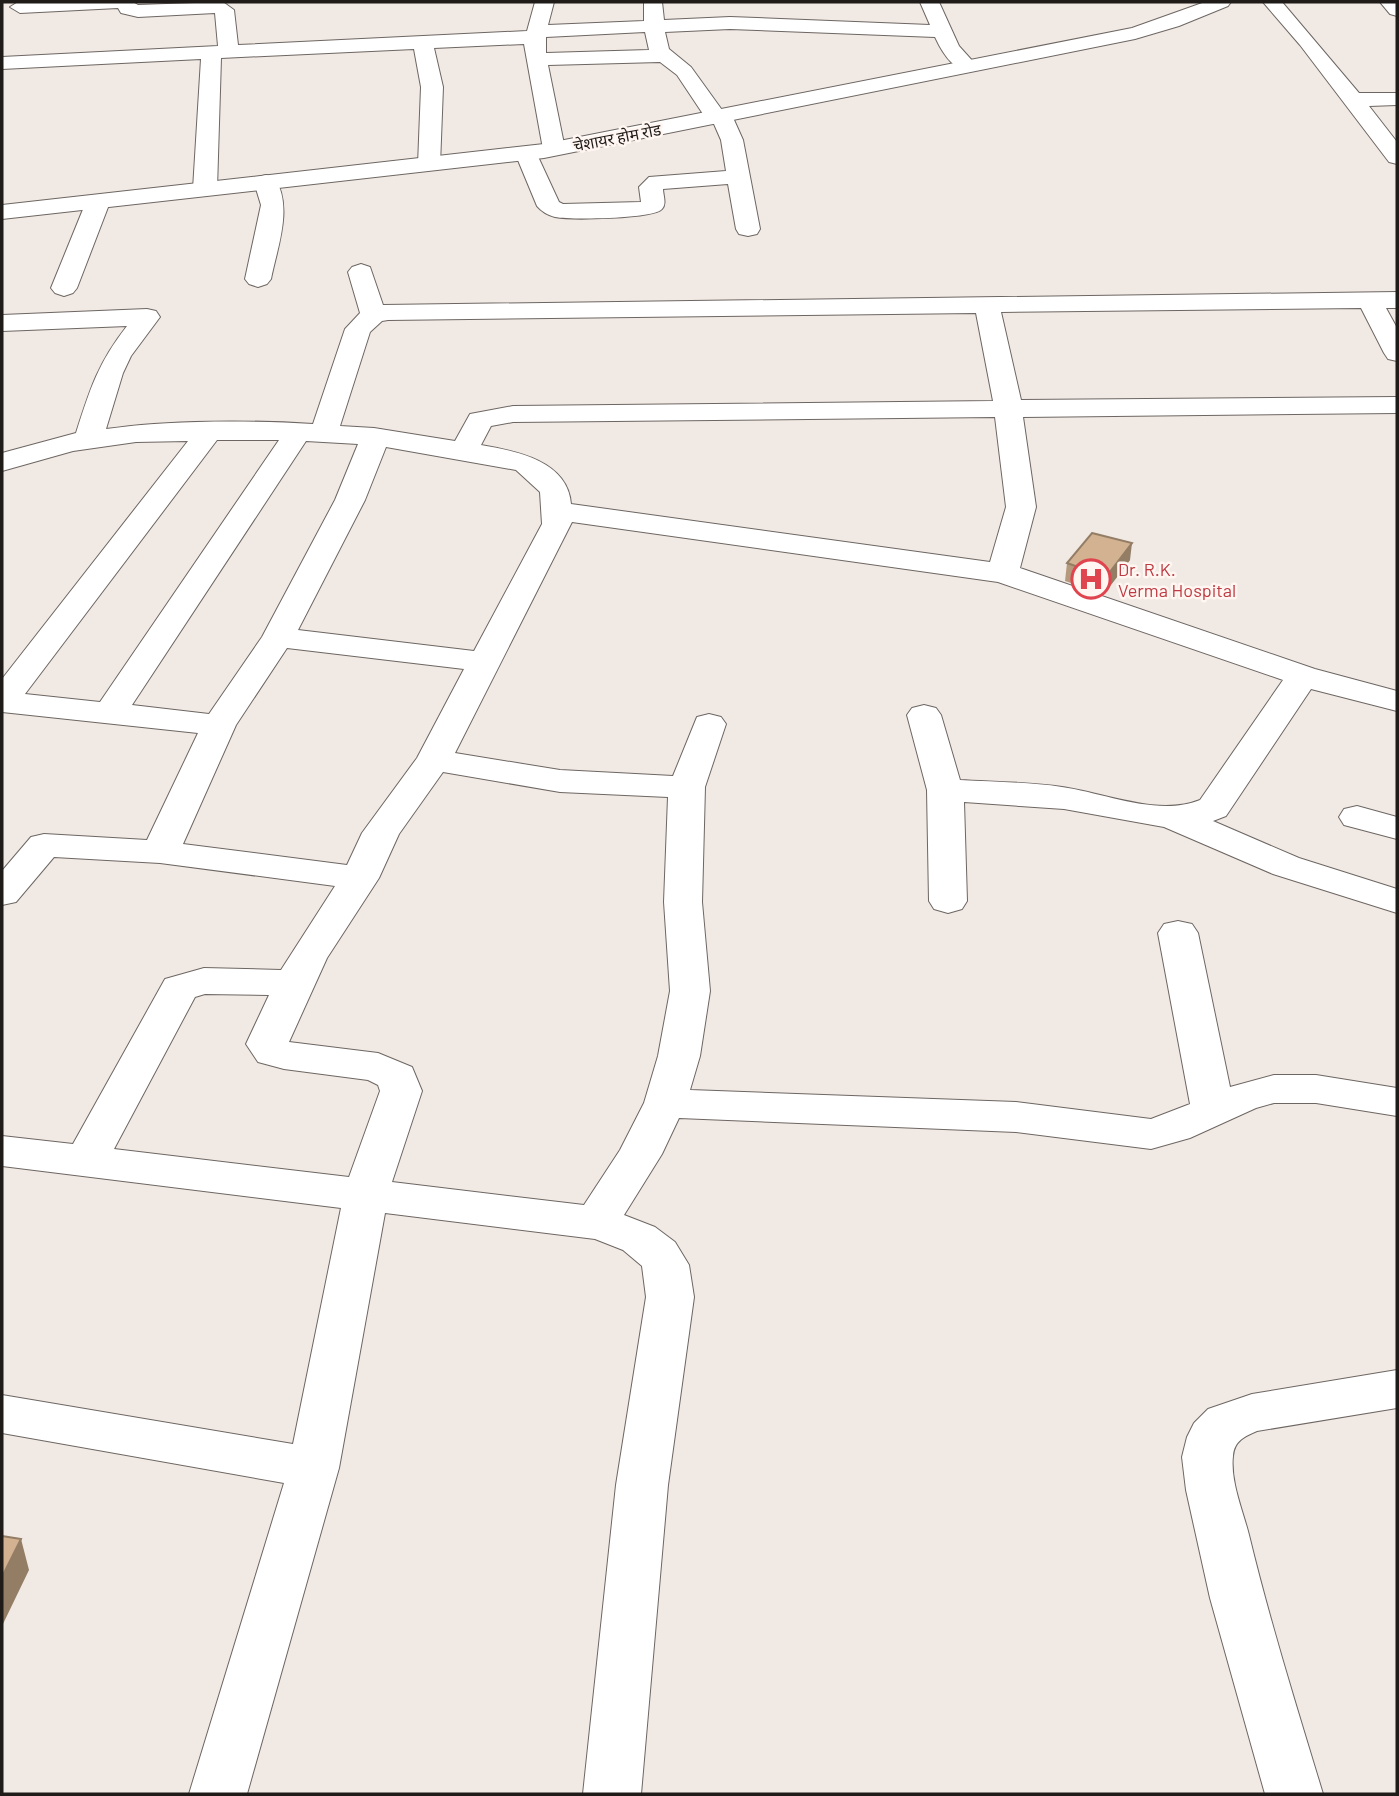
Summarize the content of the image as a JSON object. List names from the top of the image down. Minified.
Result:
{"streets":{"street":["चेशायर होम रोड"]},"places":{"hospital":["Dr. R.K. Verma Hospital"]}}
